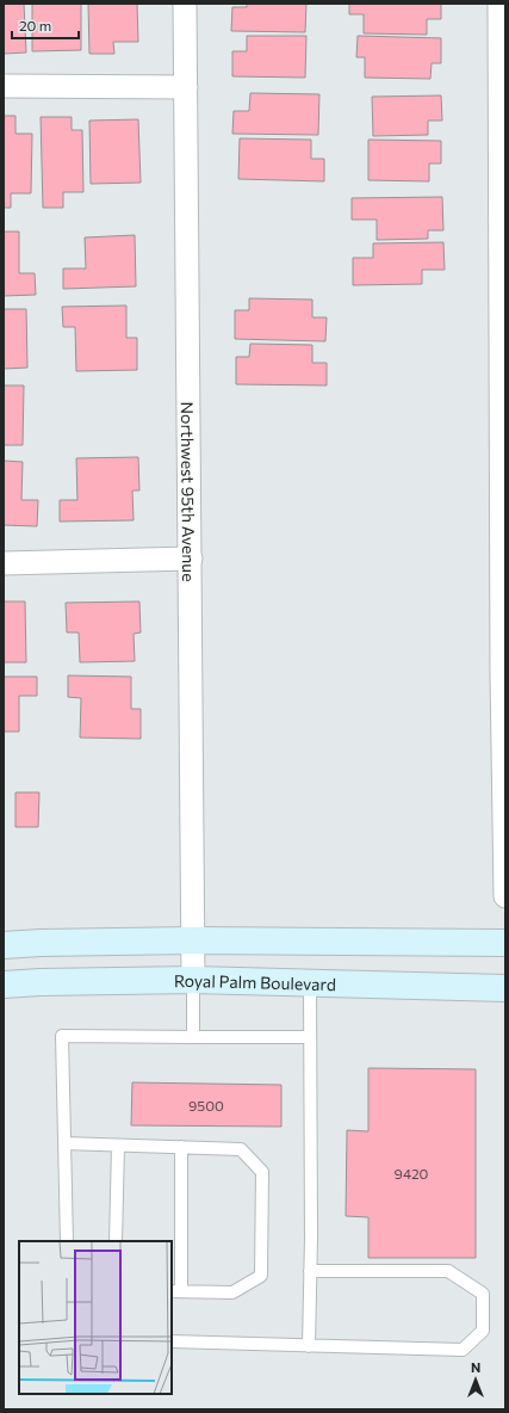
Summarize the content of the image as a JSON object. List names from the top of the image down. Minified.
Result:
{"streets":{"main road":["Royal Palm Boulevard"],"street":["Northwest 95th Avenue"]},"crossings":[["Northwest 95th Avenue","Royal Palm Boulevard"]],"house_numbers":["9500","9420"],"scale_bar":"20 m","north":"top"}
